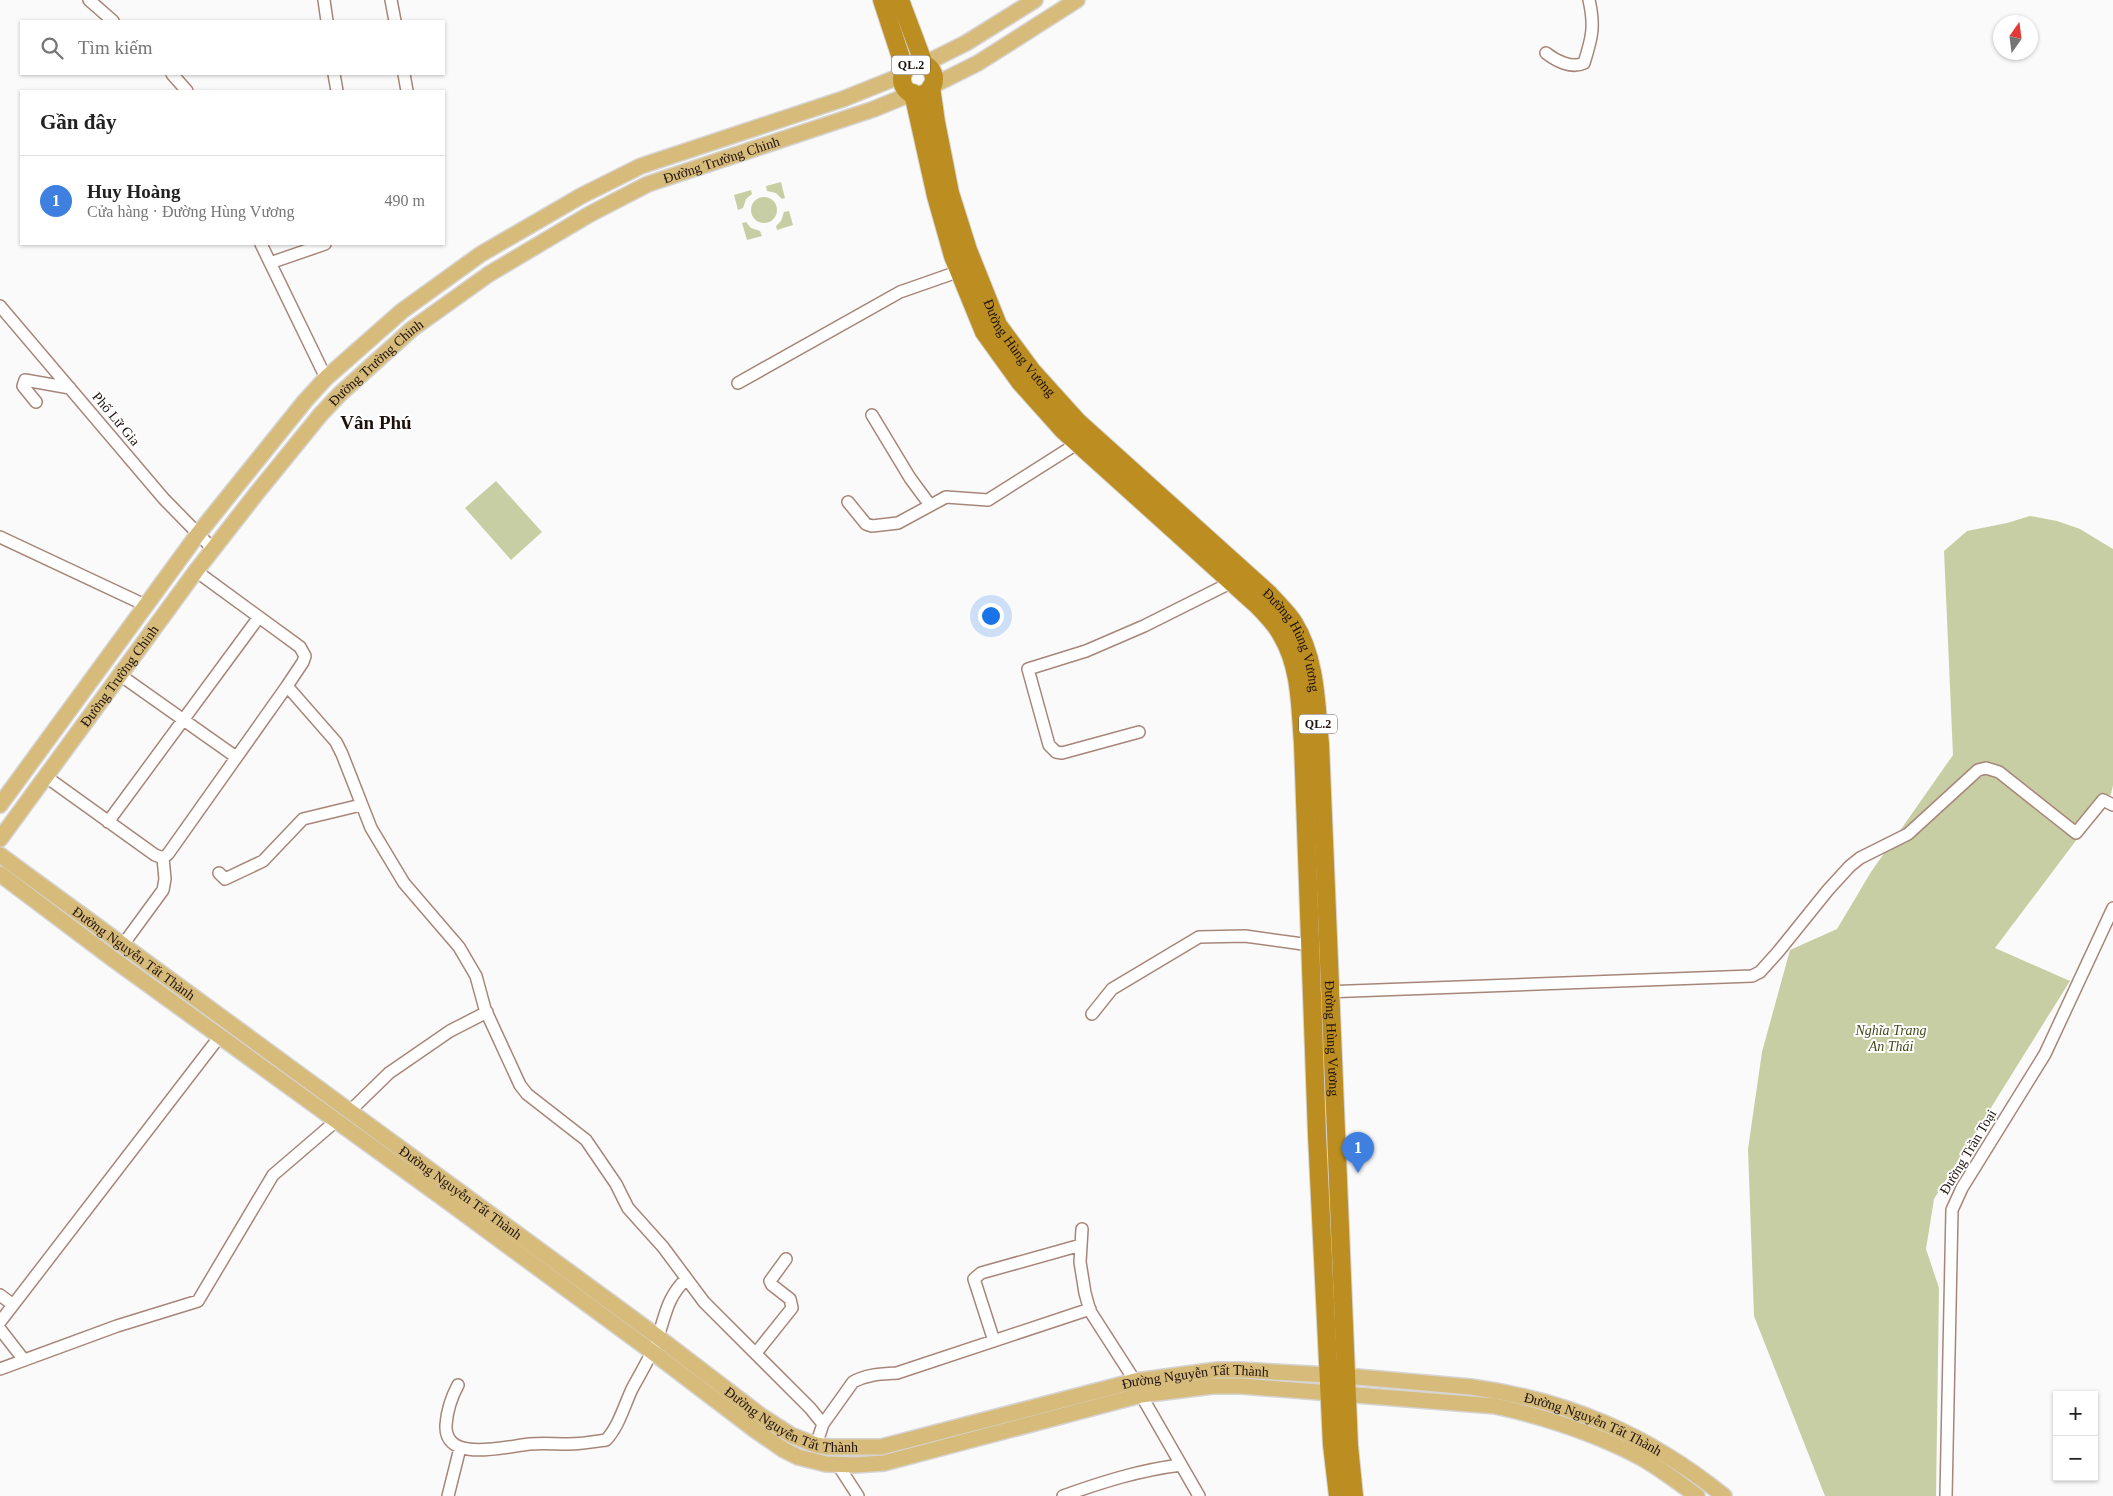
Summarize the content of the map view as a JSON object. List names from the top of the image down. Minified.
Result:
{"streets":{"highway":["QL.2","Đường Hùng Vương"],"main road":["Đường Trường Chinh","Đường Nguyễn Tất Thành"],"street":["Phố Lữ Gia","Đường Trần Toại"]},"crossings":[["QL.2","Đường Trường Chinh"],["QL.2","Đường Hùng Vương"],["Đường Trường Chinh","Đường Hùng Vương"],["Đường Trường Chinh","Phố Lữ Gia"],["Đường Hùng Vương","Đường Nguyễn Tất Thành"]],"districts":["Vân Phú"],"parks":["Nghĩa Trang An Thái"],"north":"top","page":{"search":"Tìm kiếm","heading":"Gần đây","list":[{"mark":"1","name":"Huy Hoàng","note":"Cửa hàng · Đường Hùng Vương","value":"490 m"}],"pins":"1","map_buttons":["+","−"]}}
